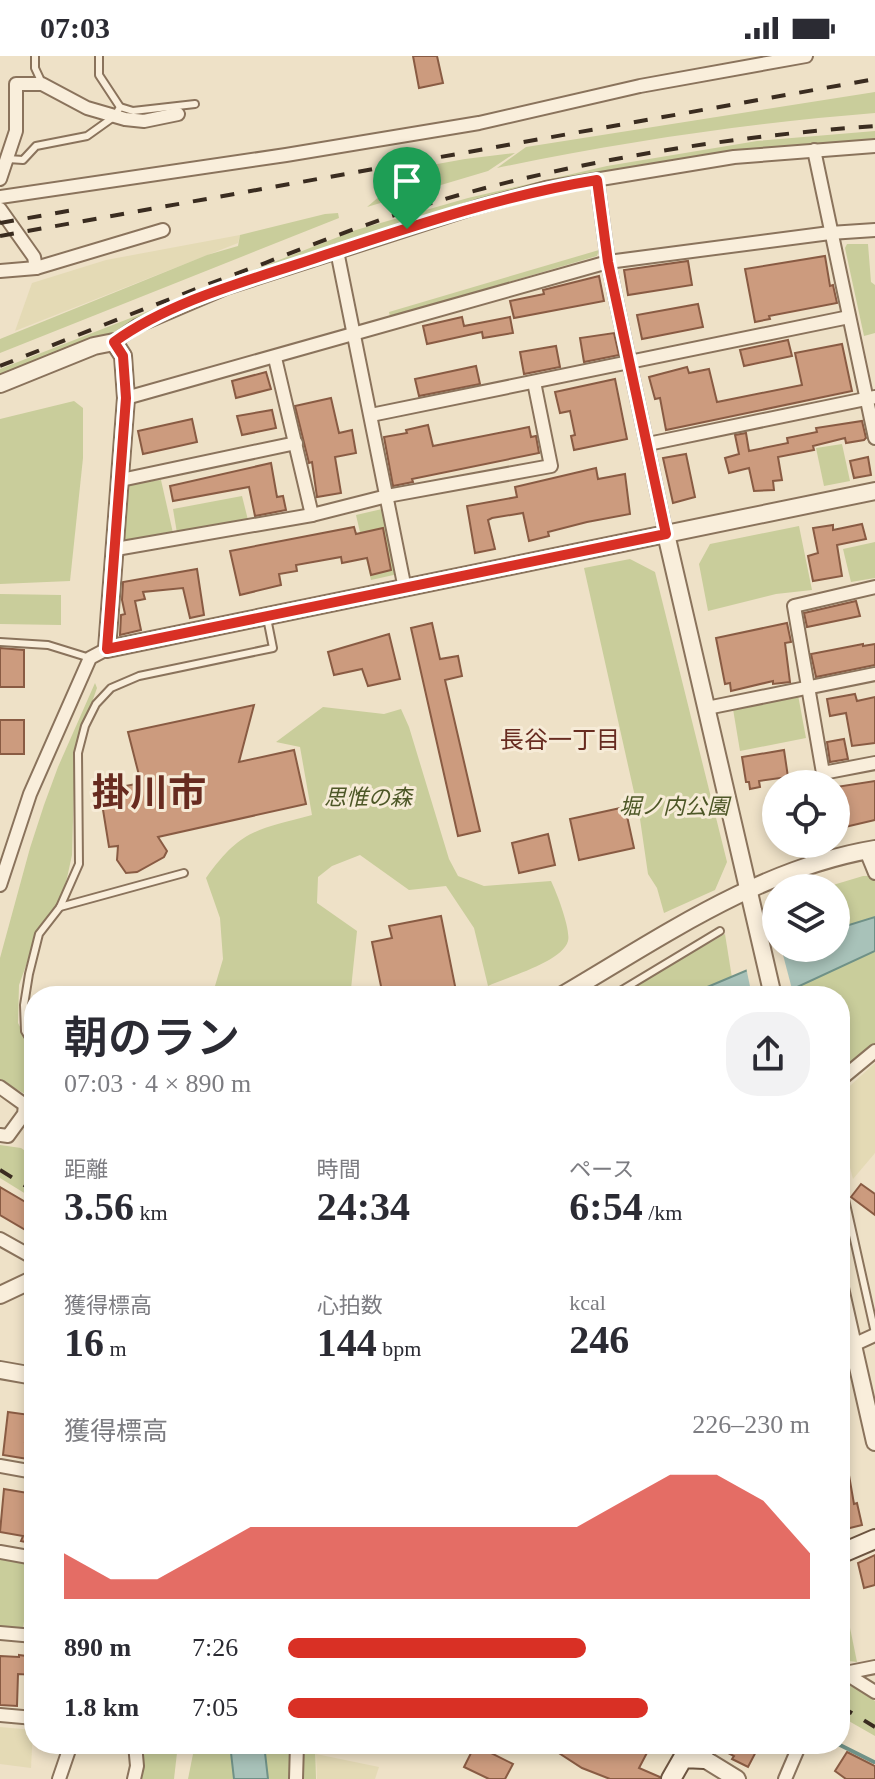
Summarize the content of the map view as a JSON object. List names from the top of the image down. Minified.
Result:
{"districts":["長谷一丁目","掛川市"],"parks":["思惟の森","堀ノ内公園"],"page":{"status":"07:03","heading":["朝のラン","07:03 · 4 × 890 m"],"stats":[["距離","3.56 km"],["時間","24:34"],["ペース","6:54 /km"],["獲得標高","16 m"],["心拍数","144 bpm"],["kcal","246"]],"chart":["獲得標高","226–230 m"],"list":[{"name":"890 m","note":"7:26"},{"name":"1.8 km","note":"7:05"}]}}
